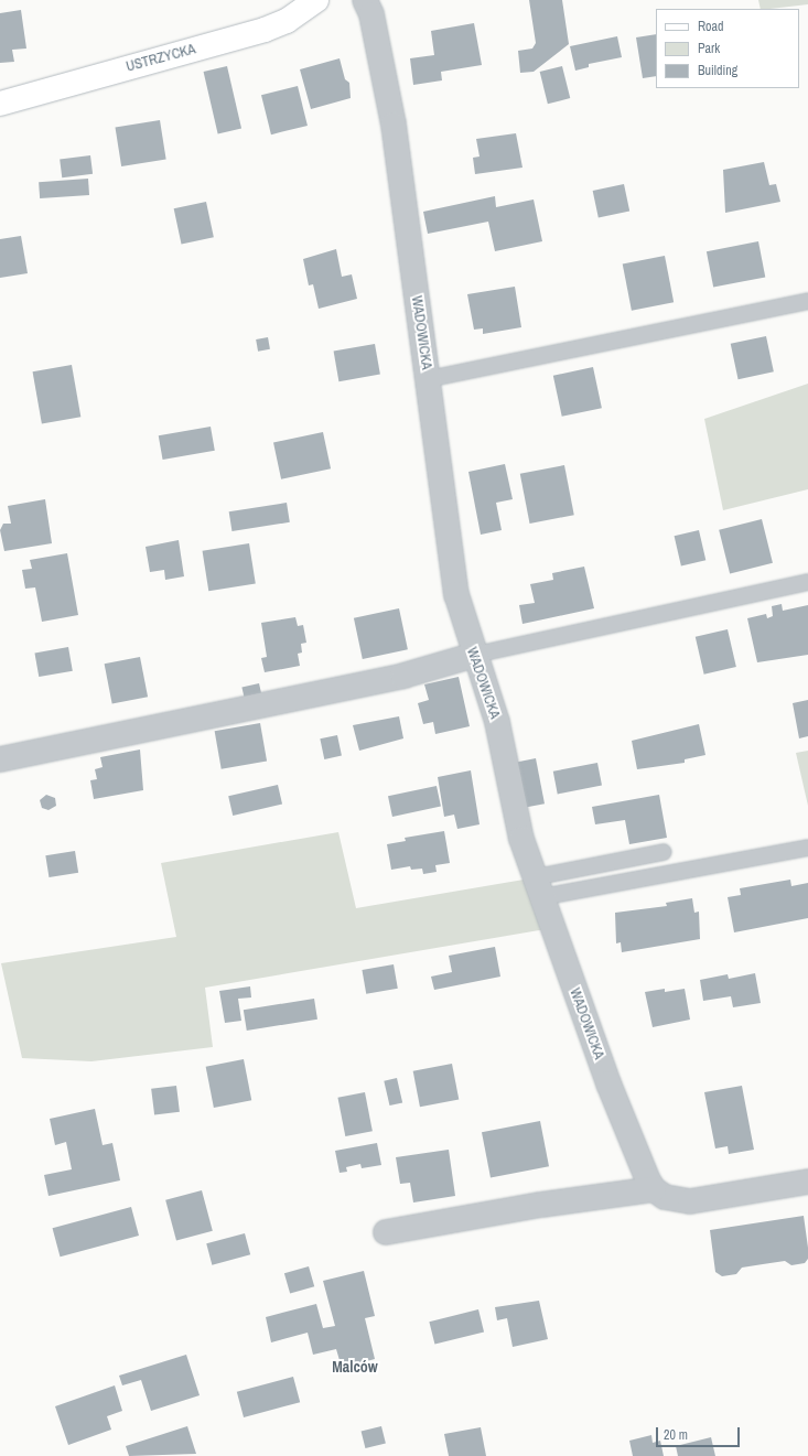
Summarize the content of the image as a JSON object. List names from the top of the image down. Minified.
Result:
{"streets":{"street":["USTRZYCKA","WADOWICKA"]},"districts":["Malców"],"legend":["Road","Park","Building"],"scale_bar":"20 m"}
